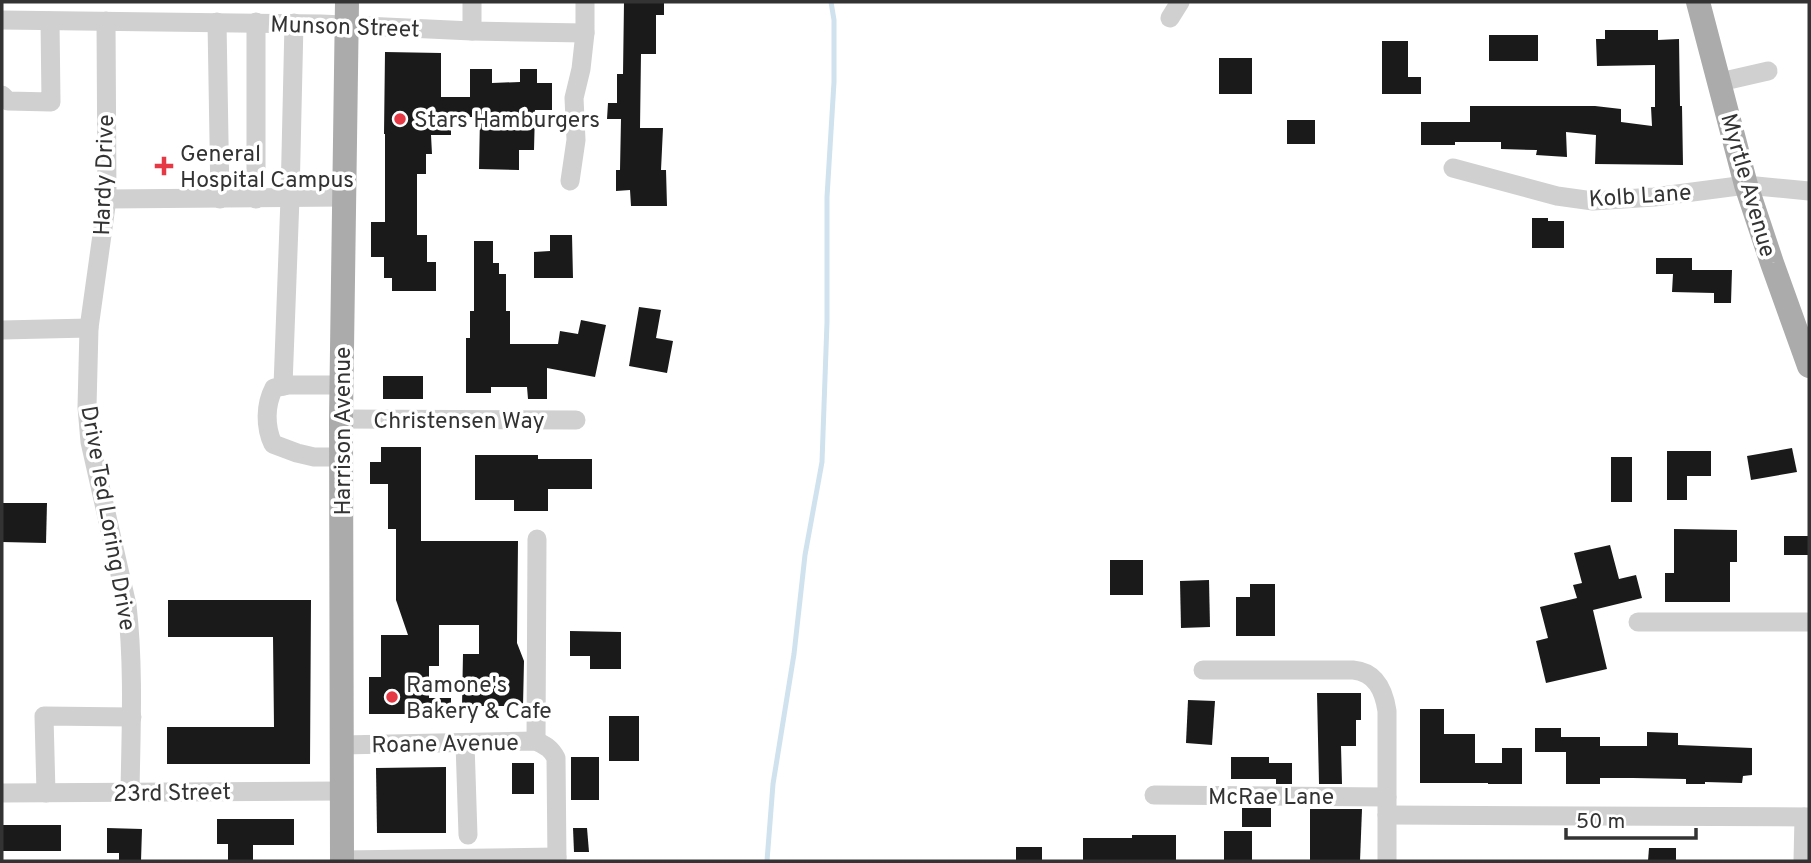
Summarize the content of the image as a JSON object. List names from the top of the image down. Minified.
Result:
{"streets":{"main road":["Myrtle Avenue","Harrison Avenue"],"street":["Munson Street","Hardy Drive","Kolb Lane","Christensen Way","Drive Ted Loring Drive","Roane Avenue","23rd Street","McRae Lane"]},"crossings":[["Munson Street","Hardy Drive"],["Munson Street","Harrison Avenue"],["Hardy Drive","Drive Ted Loring Drive"],["Myrtle Avenue","Kolb Lane"],["Christensen Way","Harrison Avenue"],["Harrison Avenue","Roane Avenue"],["Harrison Avenue","23rd Street"],["Drive Ted Loring Drive","23rd Street"]],"places":{"other":["Stars Hamburgers","Ramone's Bakery & Cafe"],"health":["General Hospital Campus"]},"scale_bar":"50 m"}
